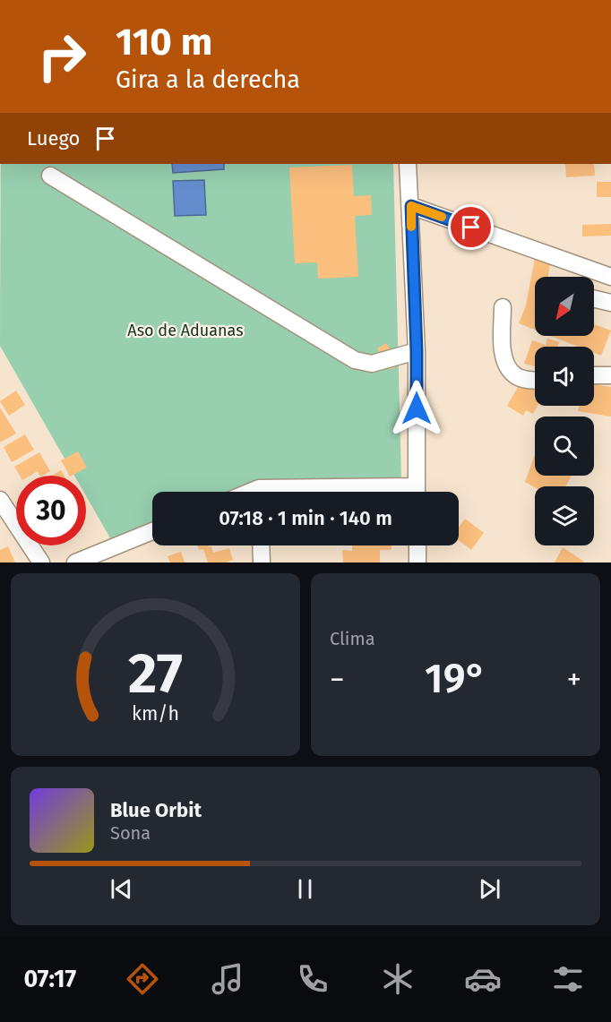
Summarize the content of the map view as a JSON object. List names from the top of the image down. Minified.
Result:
{"parks":["Aso de Aduanas"],"north":"bottom left","page":{"turn":["110 m","Gira a la derecha"],"then":"Luego","limit":"30","trip":"07:18 · 1 min · 140 m","tile":"Clima","heat":["−","19°","+"],"song":["Blue Orbit","Sona"],"tabs":"07:17","gauge":["27","km/h"]}}
